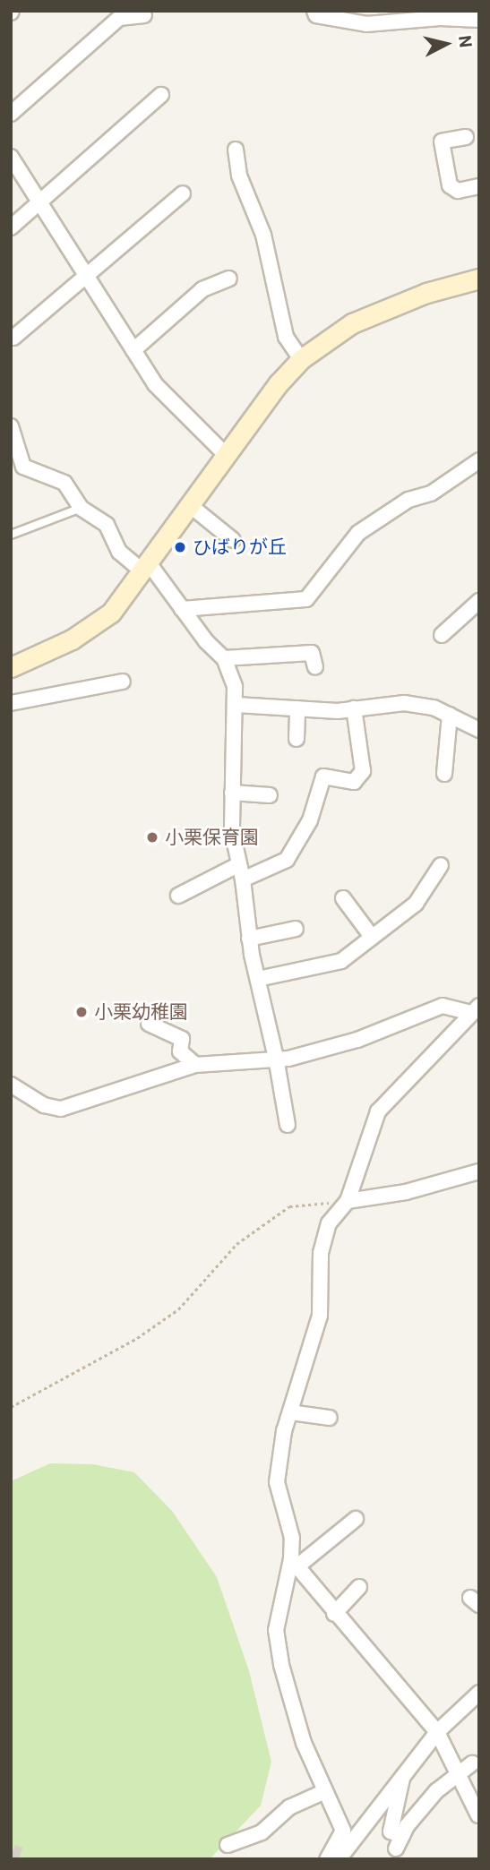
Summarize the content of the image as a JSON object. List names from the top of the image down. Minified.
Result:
{"places":["ひばりが丘","小栗保育園","小栗幼稚園"],"north":"right"}
